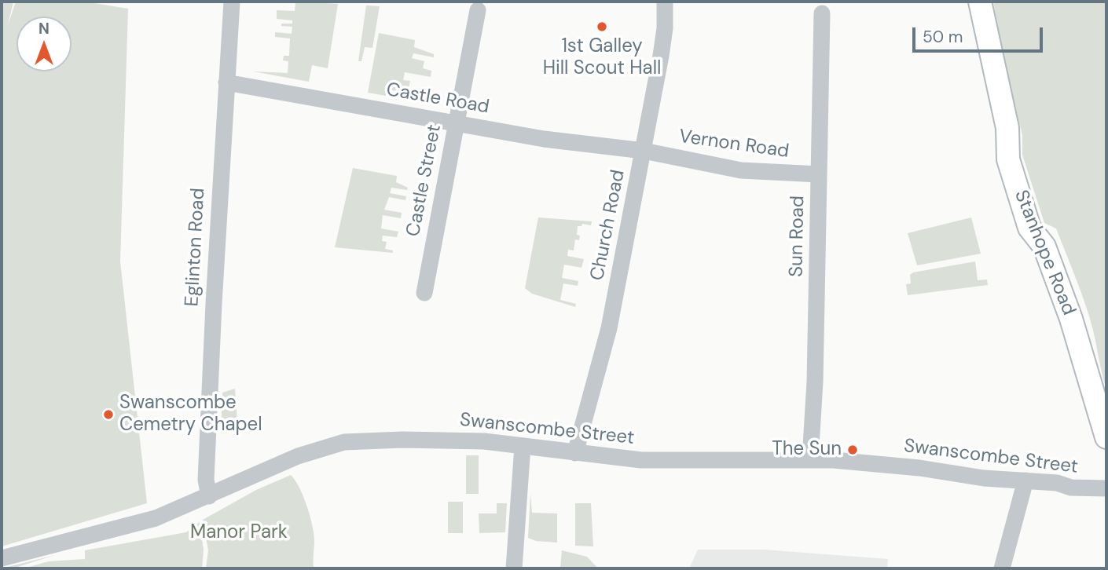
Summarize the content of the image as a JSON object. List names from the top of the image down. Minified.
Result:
{"streets":{"main road":["Stanhope Road"],"street":["Castle Road","Vernon Road","Castle Street","Church Road","Sun Road","Eglinton Road","Swanscombe Street"]},"crossings":[["Castle Road","Vernon Road"],["Castle Road","Castle Street"],["Castle Road","Church Road"],["Castle Road","Eglinton Road"],["Vernon Road","Church Road"],["Vernon Road","Sun Road"],["Church Road","Swanscombe Street"],["Sun Road","Swanscombe Street"],["Eglinton Road","Swanscombe Street"]],"parks":["Manor Park"],"places":["1st Galley Hill Scout Hall","Swanscombe Cemetry Chapel","The Sun"],"scale_bar":"50 m","north":"top"}
